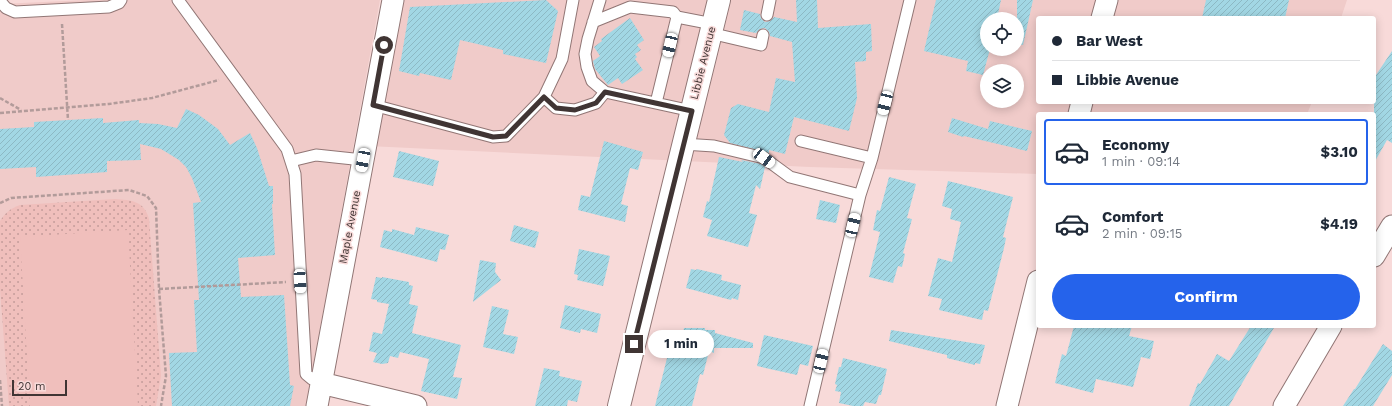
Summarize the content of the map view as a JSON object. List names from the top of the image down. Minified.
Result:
{"streets":{"main road":["Libbie Avenue"],"street":["Maple Avenue"]},"scale_bar":"20 m","page":{"banner":["Bar West","Libbie Avenue"],"list":[{"name":"Economy","note":"1 min · 09:14","value":"$3.10"},{"name":"Comfort","note":"2 min · 09:15","value":"$4.19"}],"buttons":"Confirm","bubble":"1 min","scale":"20 m"}}
